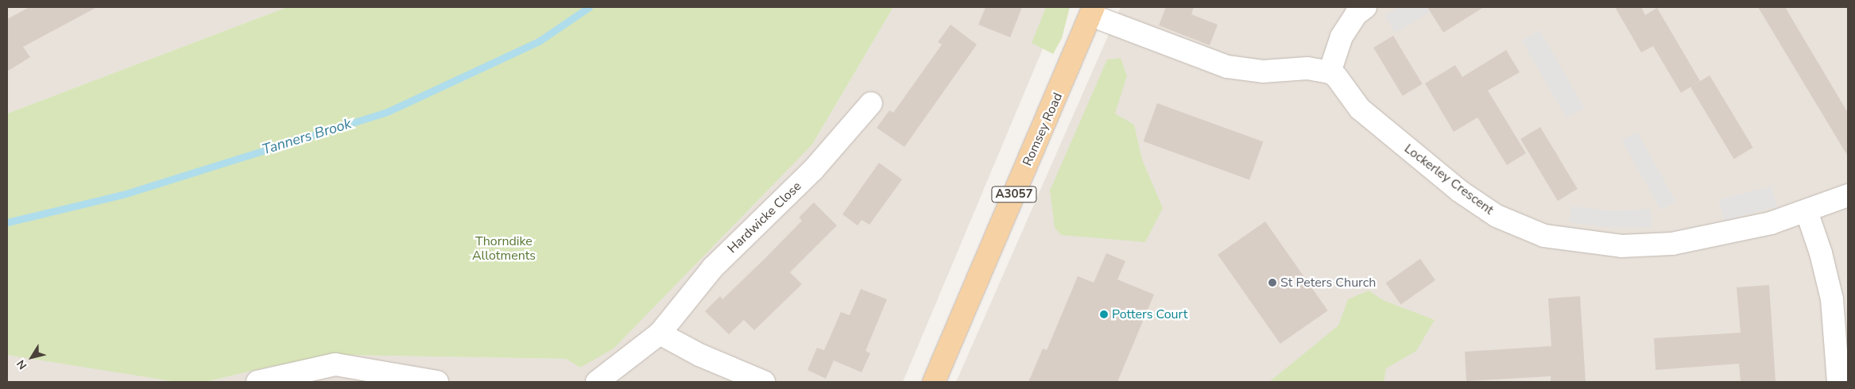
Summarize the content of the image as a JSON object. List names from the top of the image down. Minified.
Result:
{"streets":{"main road":["Romsey Road","A3057"],"street":["Lockerley Crescent","Hardwicke Close"]},"water":["Tanners Brook"],"parks":["Thorndike Allotments"],"places":["St Peters Church","Potters Court"],"north":"bottom left"}
